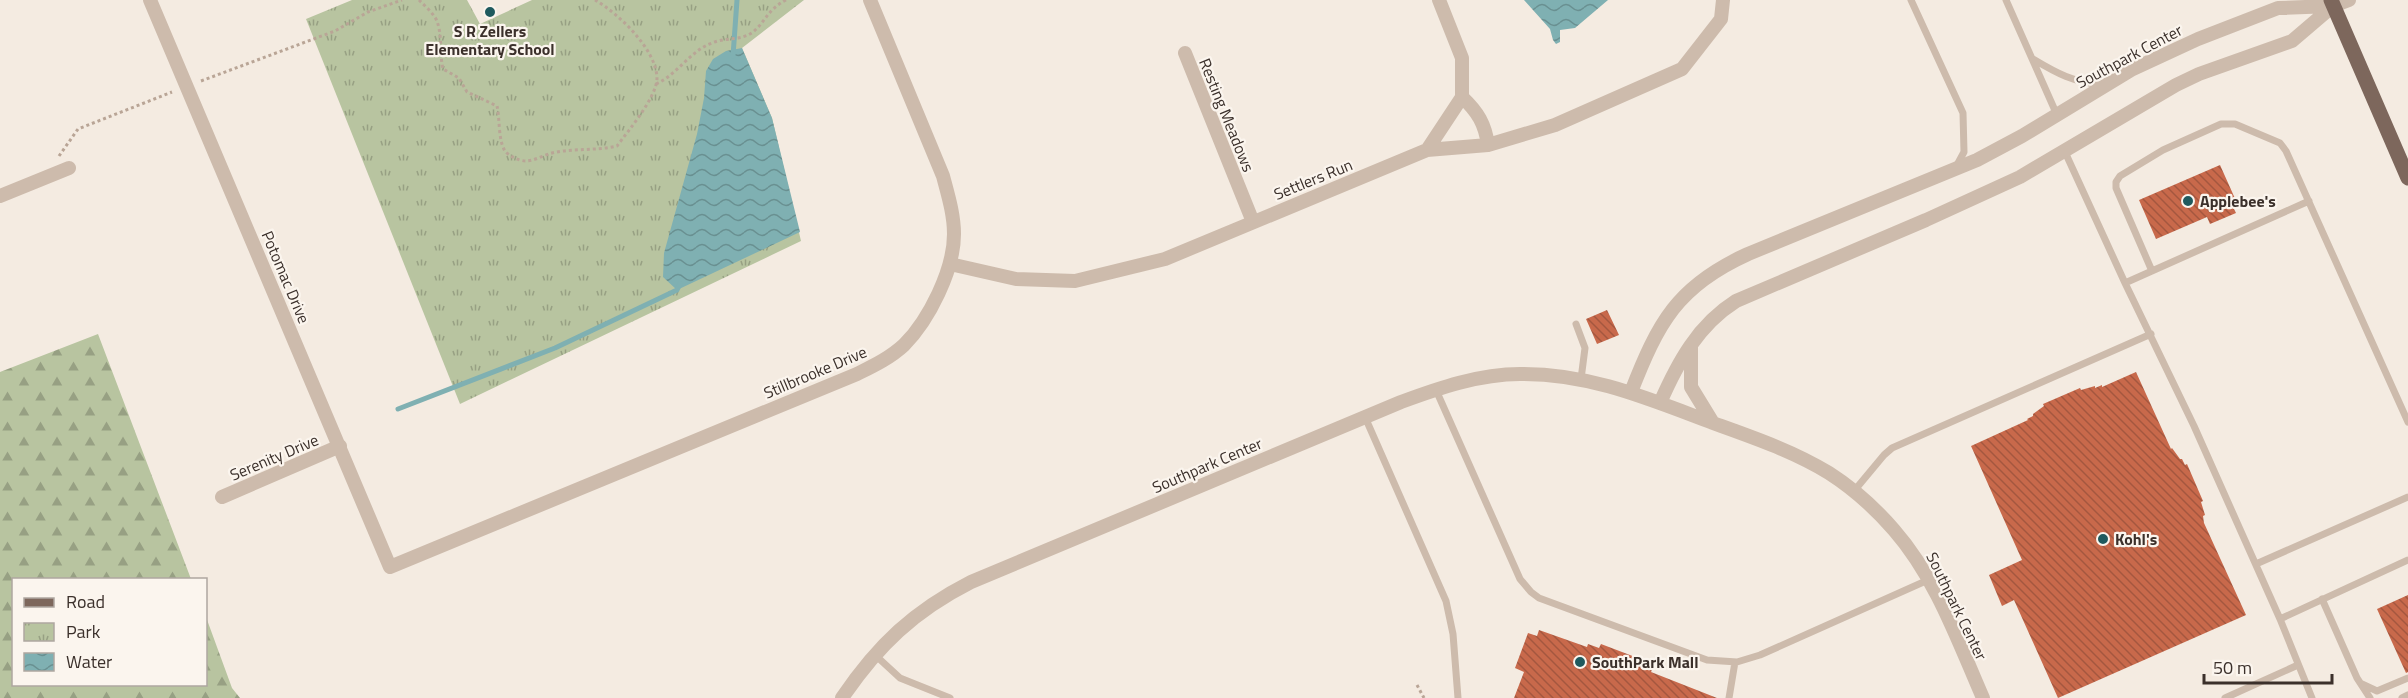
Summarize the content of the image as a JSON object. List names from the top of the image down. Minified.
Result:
{"streets":{"street":["Southpark Center","Resting Meadows","Settlers Run","Potomac Drive","Stillbrooke Drive","Serenity Drive"]},"crossings":[["Resting Meadows","Settlers Run"],["Settlers Run","Stillbrooke Drive"],["Potomac Drive","Stillbrooke Drive"],["Potomac Drive","Serenity Drive"]],"places":["S R Zellers Elementary School","Applebee's","Kohl's","SouthPark Mall"],"legend":["Road","Park","Water"],"scale_bar":"50 m"}
